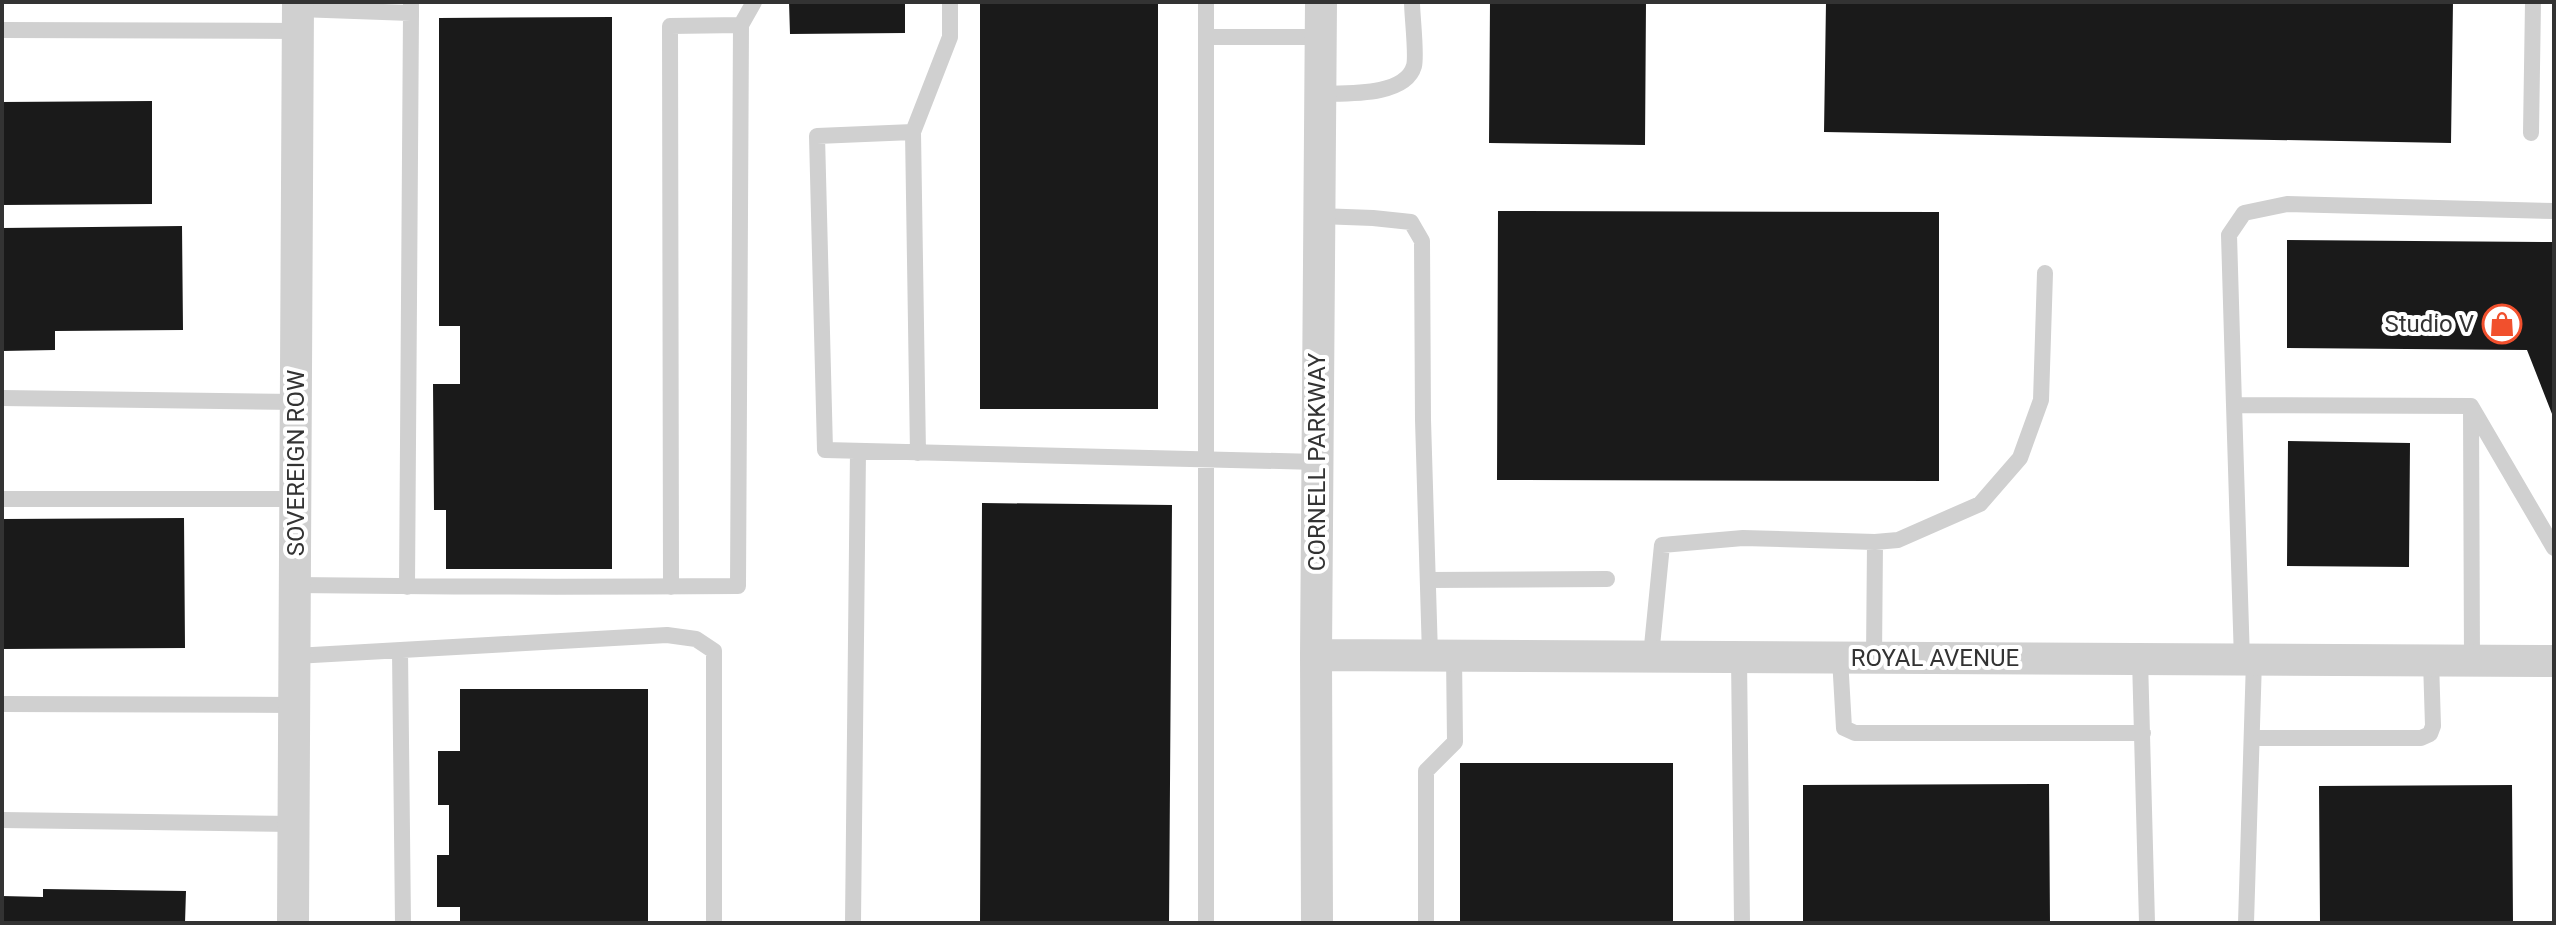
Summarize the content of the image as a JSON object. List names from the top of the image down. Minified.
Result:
{"streets":{"street":["CORNELL PARKWAY","SOVEREIGN ROW","ROYAL AVENUE"]},"crossings":[["CORNELL PARKWAY","ROYAL AVENUE"]],"places":{"shop":["Studio V"]}}
